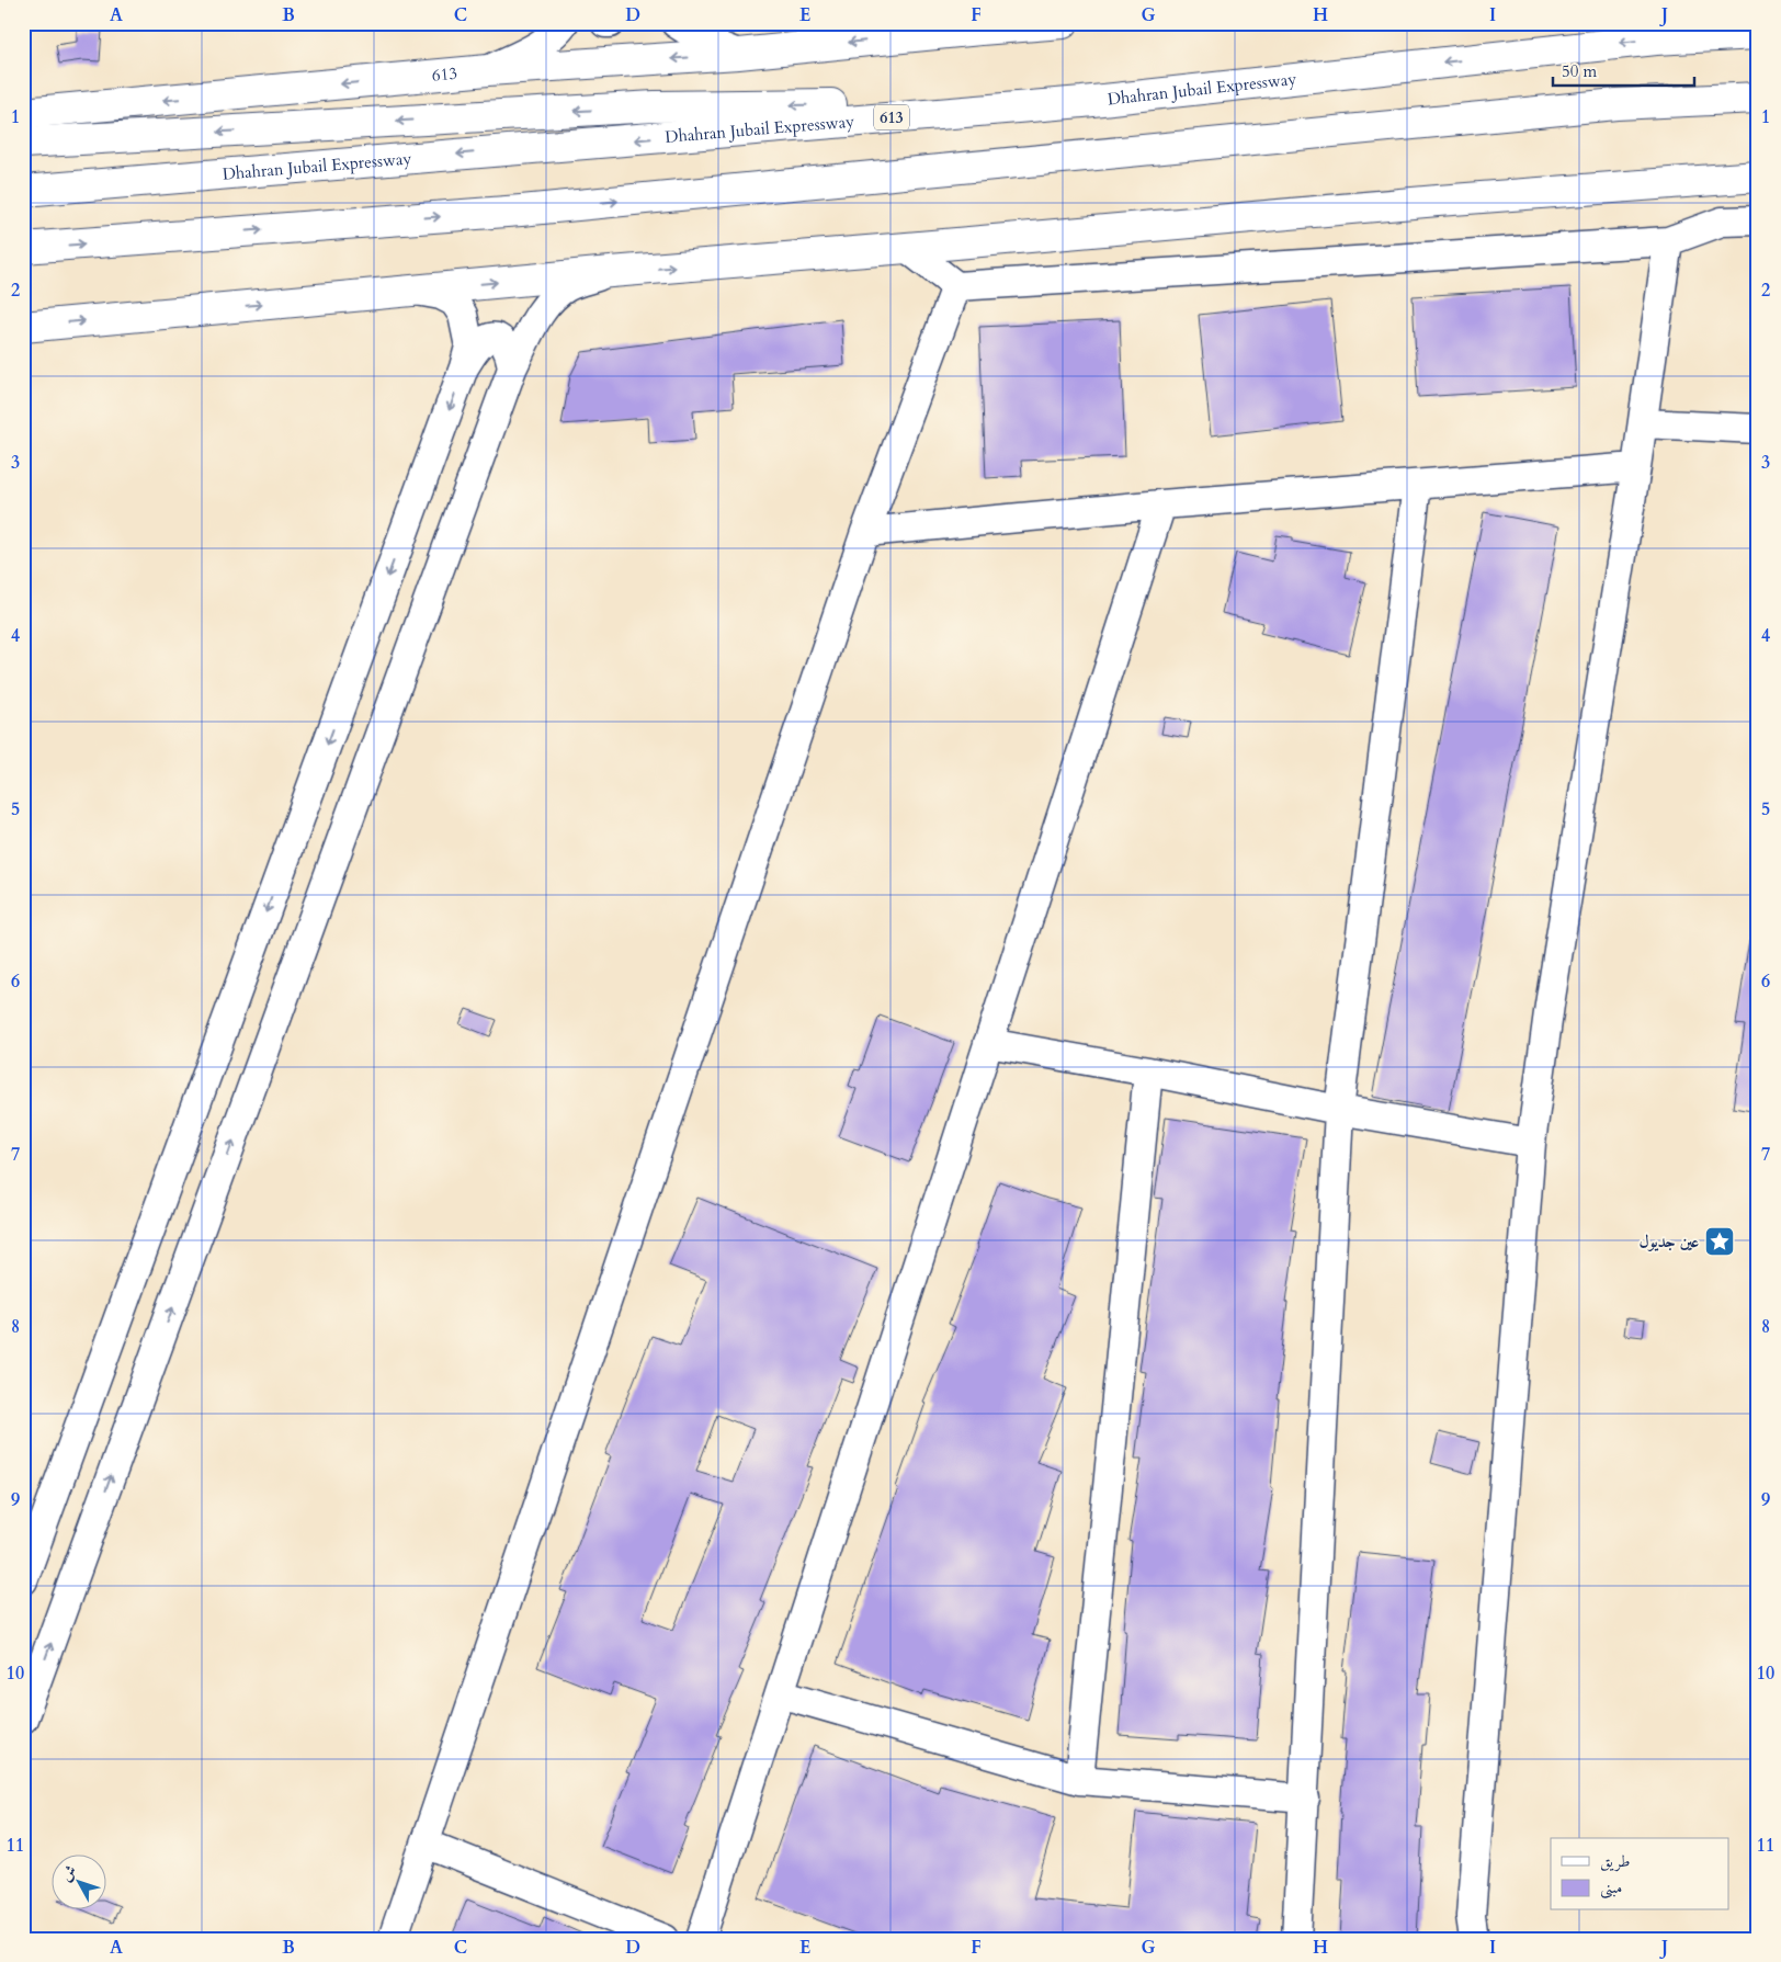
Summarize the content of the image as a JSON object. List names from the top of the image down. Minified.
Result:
{"streets":{"main road":["613","Dhahran Jubail Expressway"]},"places":{"place":["عين جديول"]},"legend":["طريق","مبنى"],"scale_bar":"50 m","north":"top left","grid":{"columns":["A","B","C","D","E","F","G","H","I","J"],"rows":["1","2","3","4","5","6","7","8","9","10","11"]}}
